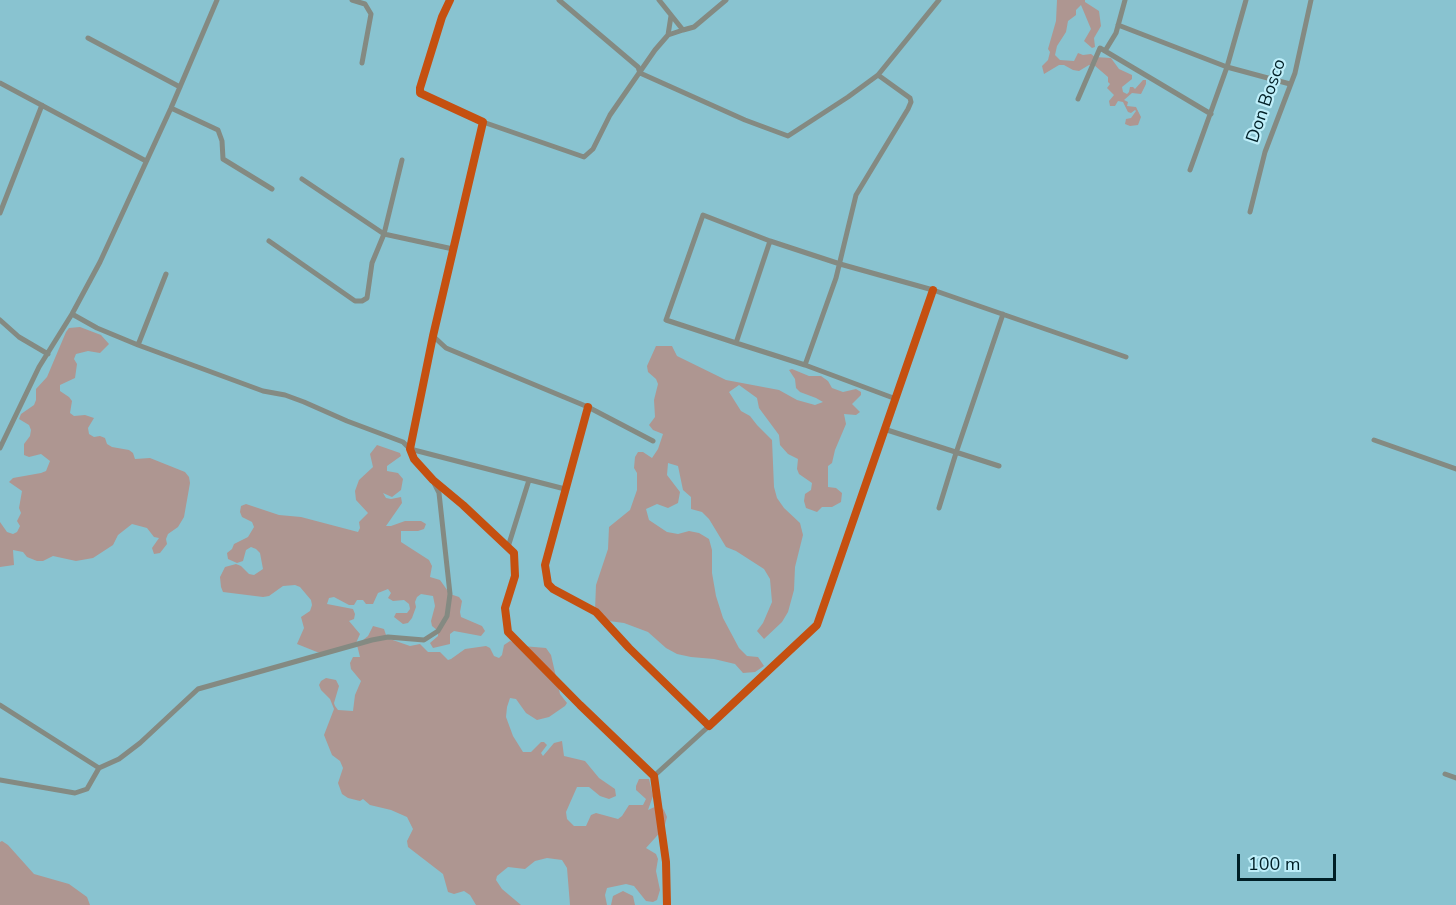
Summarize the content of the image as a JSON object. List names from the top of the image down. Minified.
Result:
{"streets":{"street":["Don Bosco"]},"scale_bar":"100 m"}
